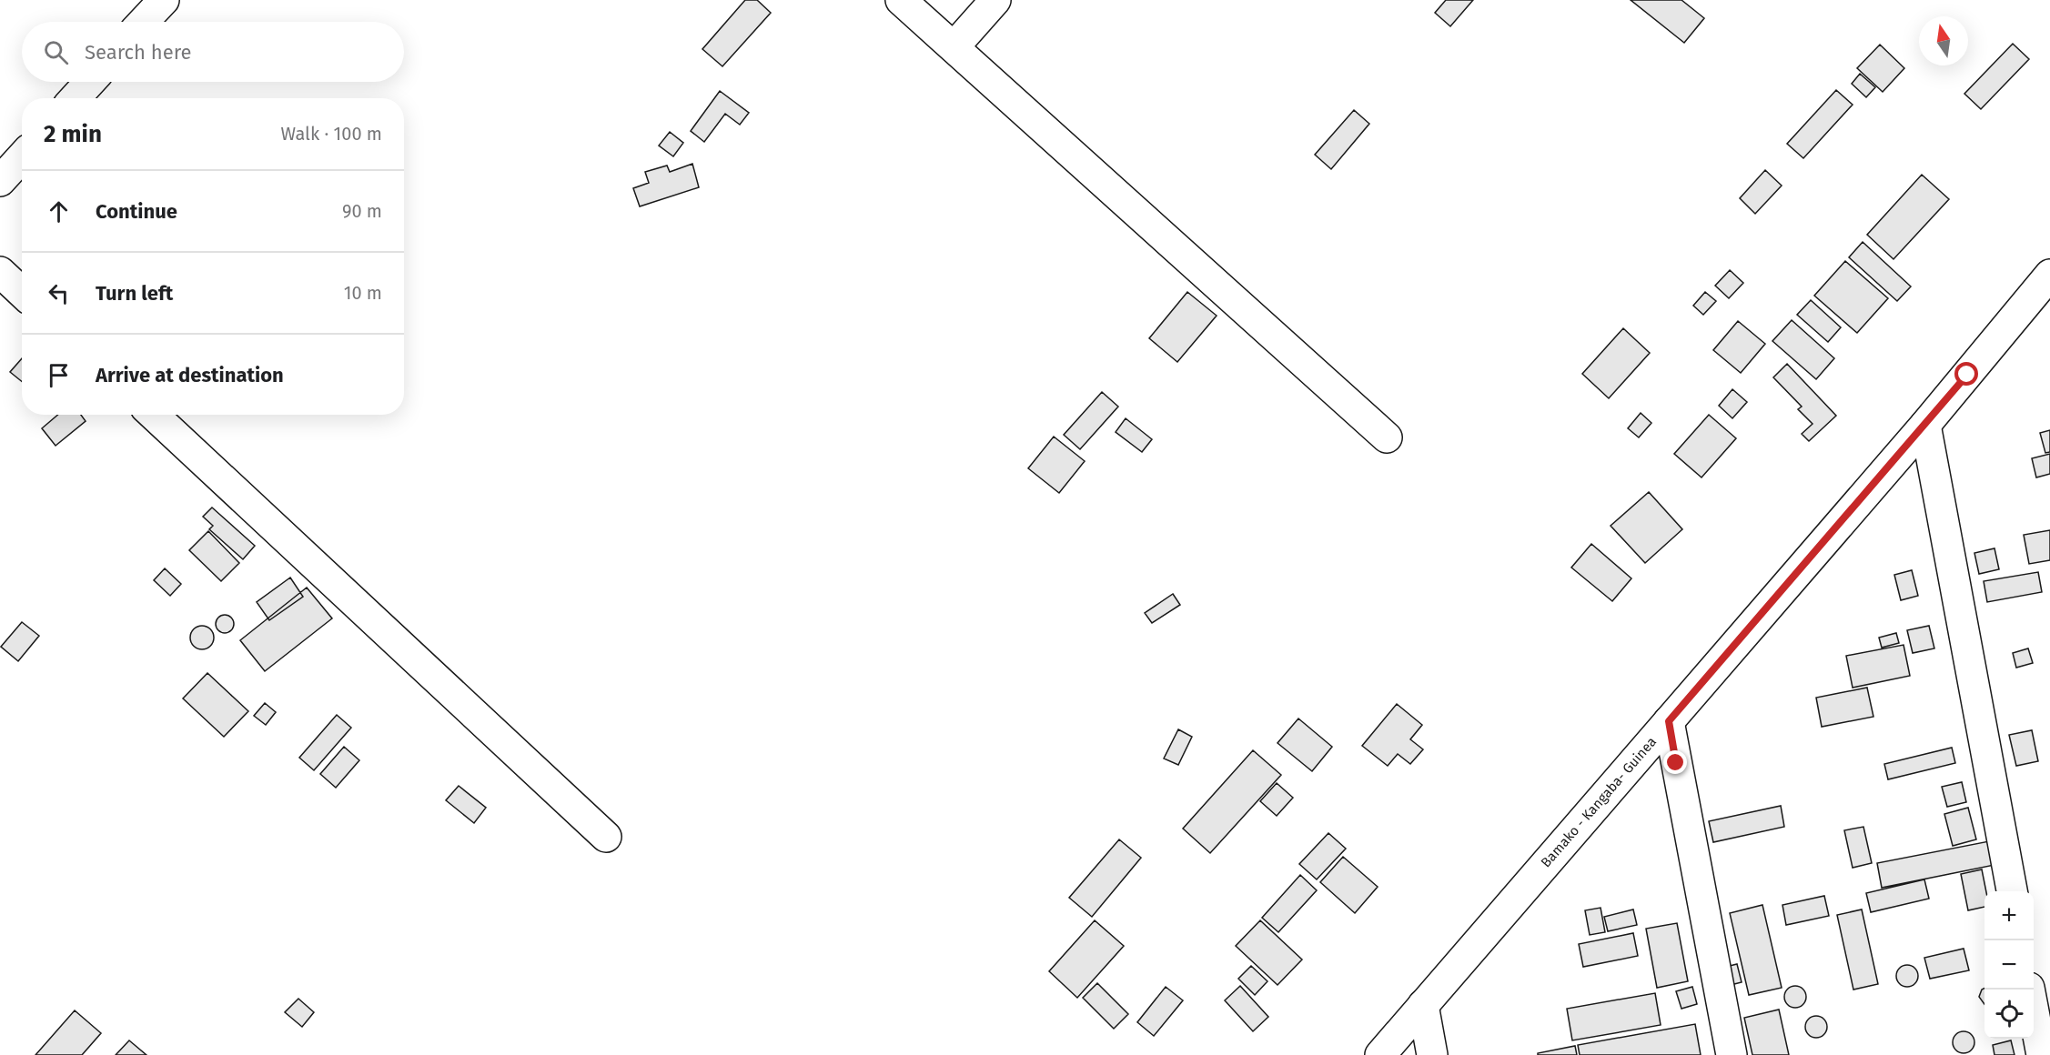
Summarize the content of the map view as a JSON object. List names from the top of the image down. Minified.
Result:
{"streets":{"street":["Bamako - Kangaba- Guinea"]},"north":"top","page":{"search":"Search here","heading":["2 min","Walk · 100 m"],"list":[["Continue","90 m"],["Turn left","10 m"],"Arrive at destination"],"map_buttons":["+","−"]}}
